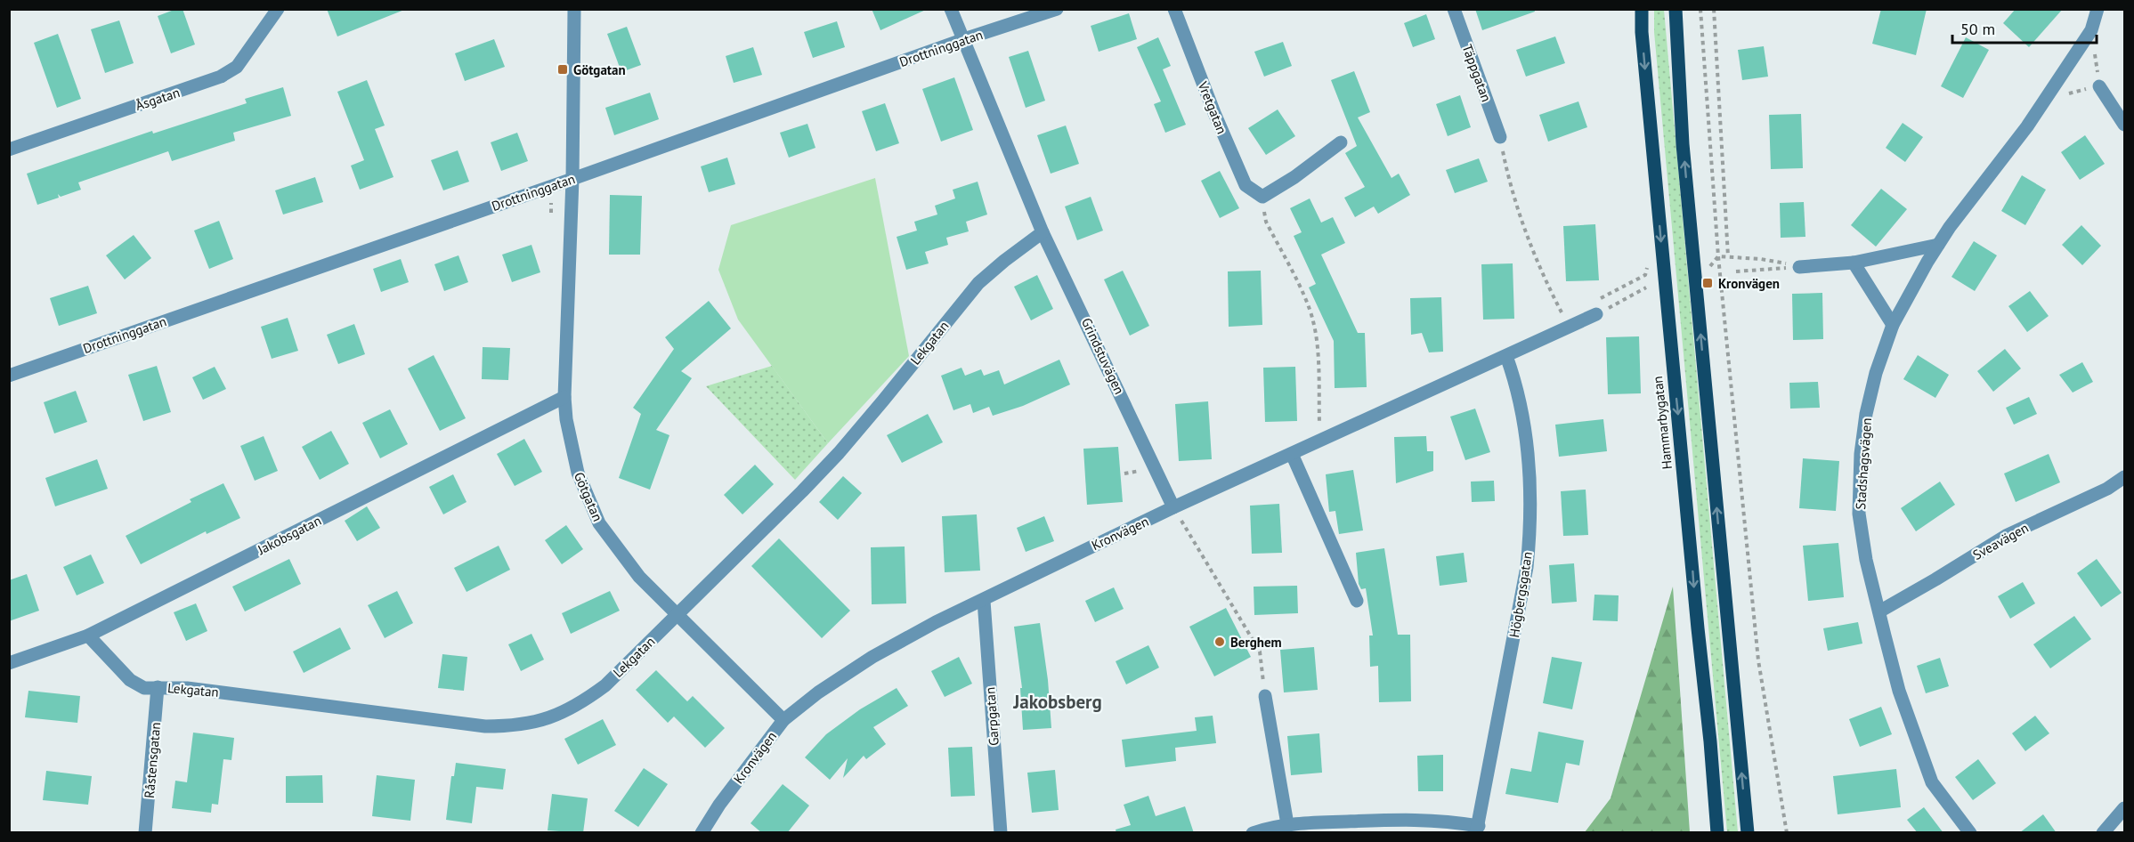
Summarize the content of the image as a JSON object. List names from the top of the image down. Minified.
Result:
{"streets":{"main road":["Hammarbygatan"],"street":["Drottninggatan","Täppgatan","Åsgatan","Vretgatan","Lekgatan","Grindstuvägen","Stadshagsvägen","Götgatan","Kronvägen","Jakobsgatan","Sveavägen","Högbergsgatan","Garpgatan","Råstensgatan"]},"crossings":[["Drottninggatan","Grindstuvägen"],["Drottninggatan","Götgatan"],["Lekgatan","Grindstuvägen"],["Lekgatan","Götgatan"],["Lekgatan","Jakobsgatan"],["Lekgatan","Råstensgatan"],["Grindstuvägen","Kronvägen"],["Stadshagsvägen","Sveavägen"],["Götgatan","Kronvägen"],["Götgatan","Jakobsgatan"],["Kronvägen","Högbergsgatan"],["Kronvägen","Garpgatan"]],"districts":["Jakobsberg"],"places":{"transit":["Götgatan","Kronvägen"],"other":["Berghem"]},"scale_bar":"50 m"}
